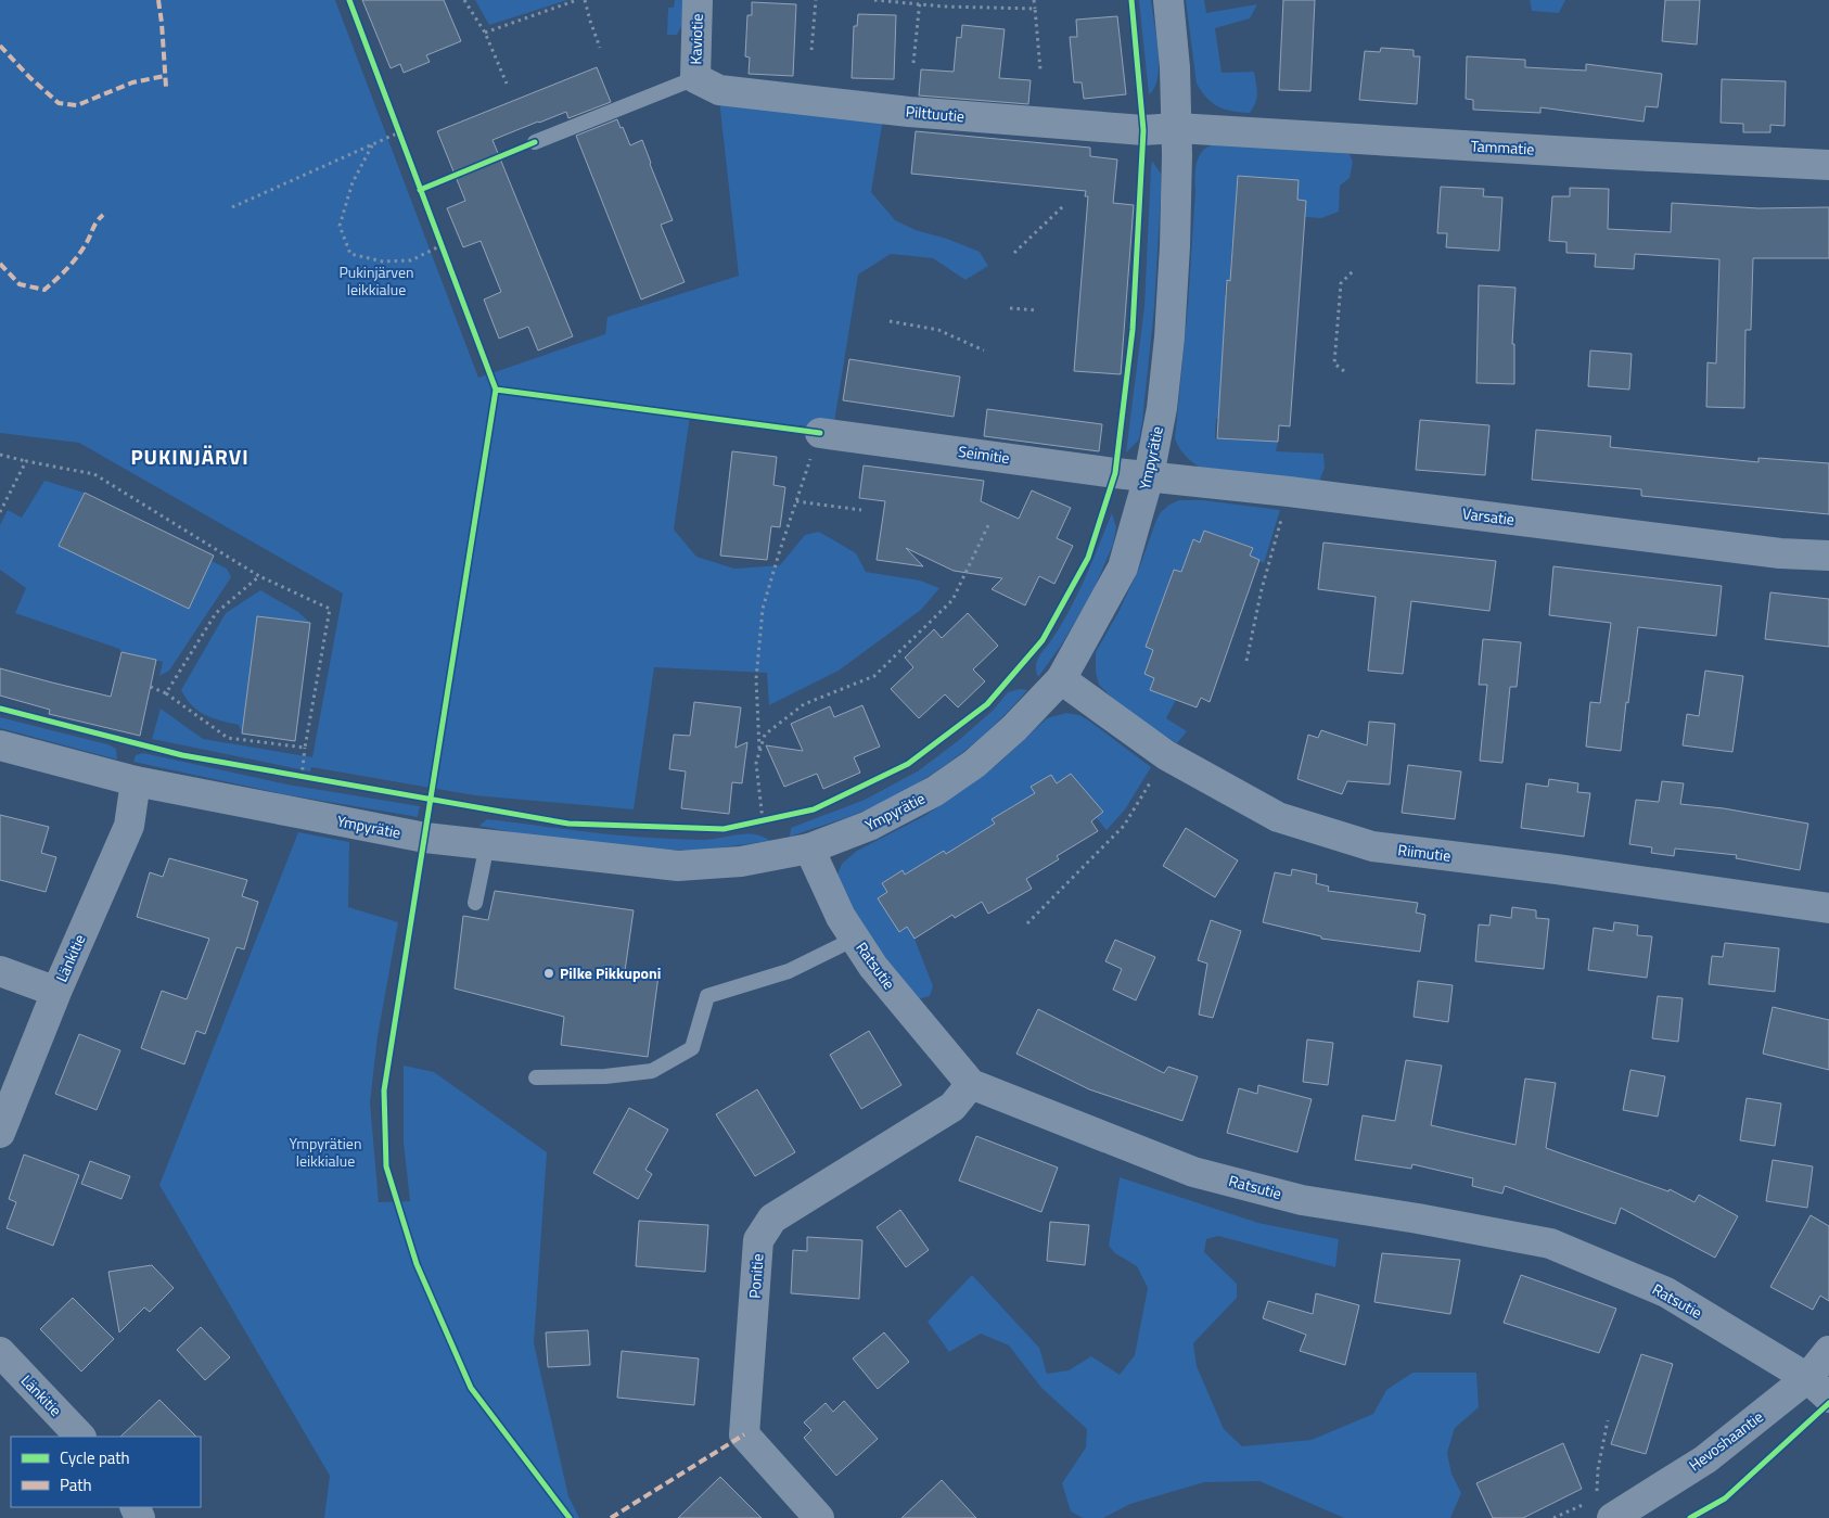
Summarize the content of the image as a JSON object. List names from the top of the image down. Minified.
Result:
{"streets":{"street":["Kaviotie","Pilttuutie","Tammatie","Seimitie","Ympyrätie","Varsatie","Riimutie","Länkitie","Ratsutie","Ponitie","Hevoshaantie"]},"crossings":[["Kaviotie","Pilttuutie"],["Pilttuutie","Tammatie"],["Pilttuutie","Ympyrätie"],["Tammatie","Ympyrätie"],["Seimitie","Ympyrätie"],["Seimitie","Varsatie"],["Ympyrätie","Varsatie"],["Ympyrätie","Riimutie"],["Ympyrätie","Länkitie"],["Ympyrätie","Ratsutie"],["Ratsutie","Ponitie"],["Ratsutie","Hevoshaantie"]],"districts":["PUKINJÄRVI"],"parks":["Pukinjärven leikkialue","Ympyrätien leikkialue"],"places":["Pilke Pikkuponi"],"legend":["Cycle path","Path"]}
